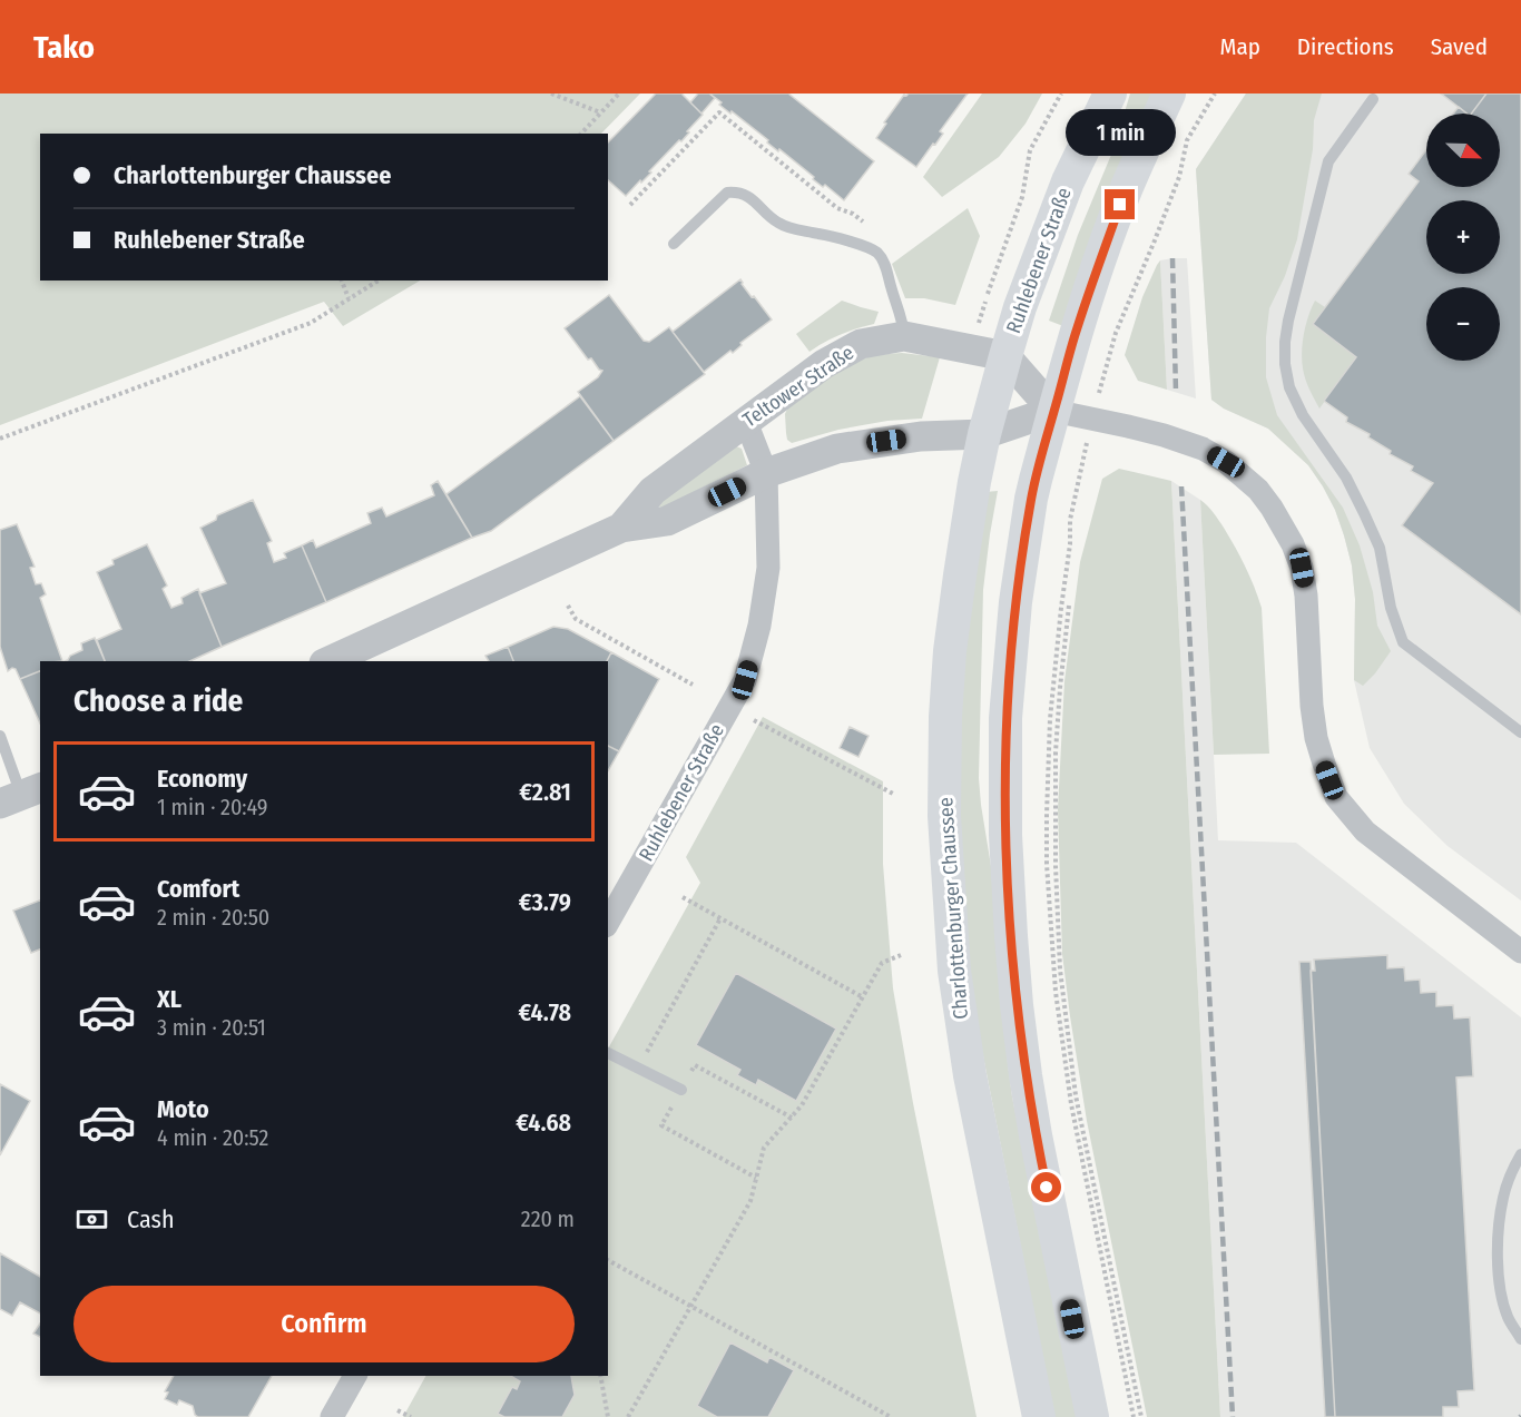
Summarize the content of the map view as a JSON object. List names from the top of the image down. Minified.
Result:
{"streets":{"main road":["Ruhlebener Straße","Charlottenburger Chaussee"],"street":["Teltower Straße"]},"crossings":[["Ruhlebener Straße","Teltower Straße"],["Ruhlebener Straße","Charlottenburger Chaussee"],["Teltower Straße","Charlottenburger Chaussee"]],"north":"bottom right","page":{"header":"Tako","nav":["Map","Directions","Saved"],"bubble":"1 min","map_buttons":["+","−"],"banner":["Charlottenburger Chaussee","Ruhlebener Straße"],"heading":"Choose a ride","list":[{"name":"Economy","note":"1 min · 20:49","value":"€2.81"},{"name":"Comfort","note":"2 min · 20:50","value":"€3.79"},{"name":"XL","note":"3 min · 20:51","value":"€4.78"},{"name":"Moto","note":"4 min · 20:52","value":"€4.68"}],"pay":["Cash","220 m"],"buttons":"Confirm"}}
